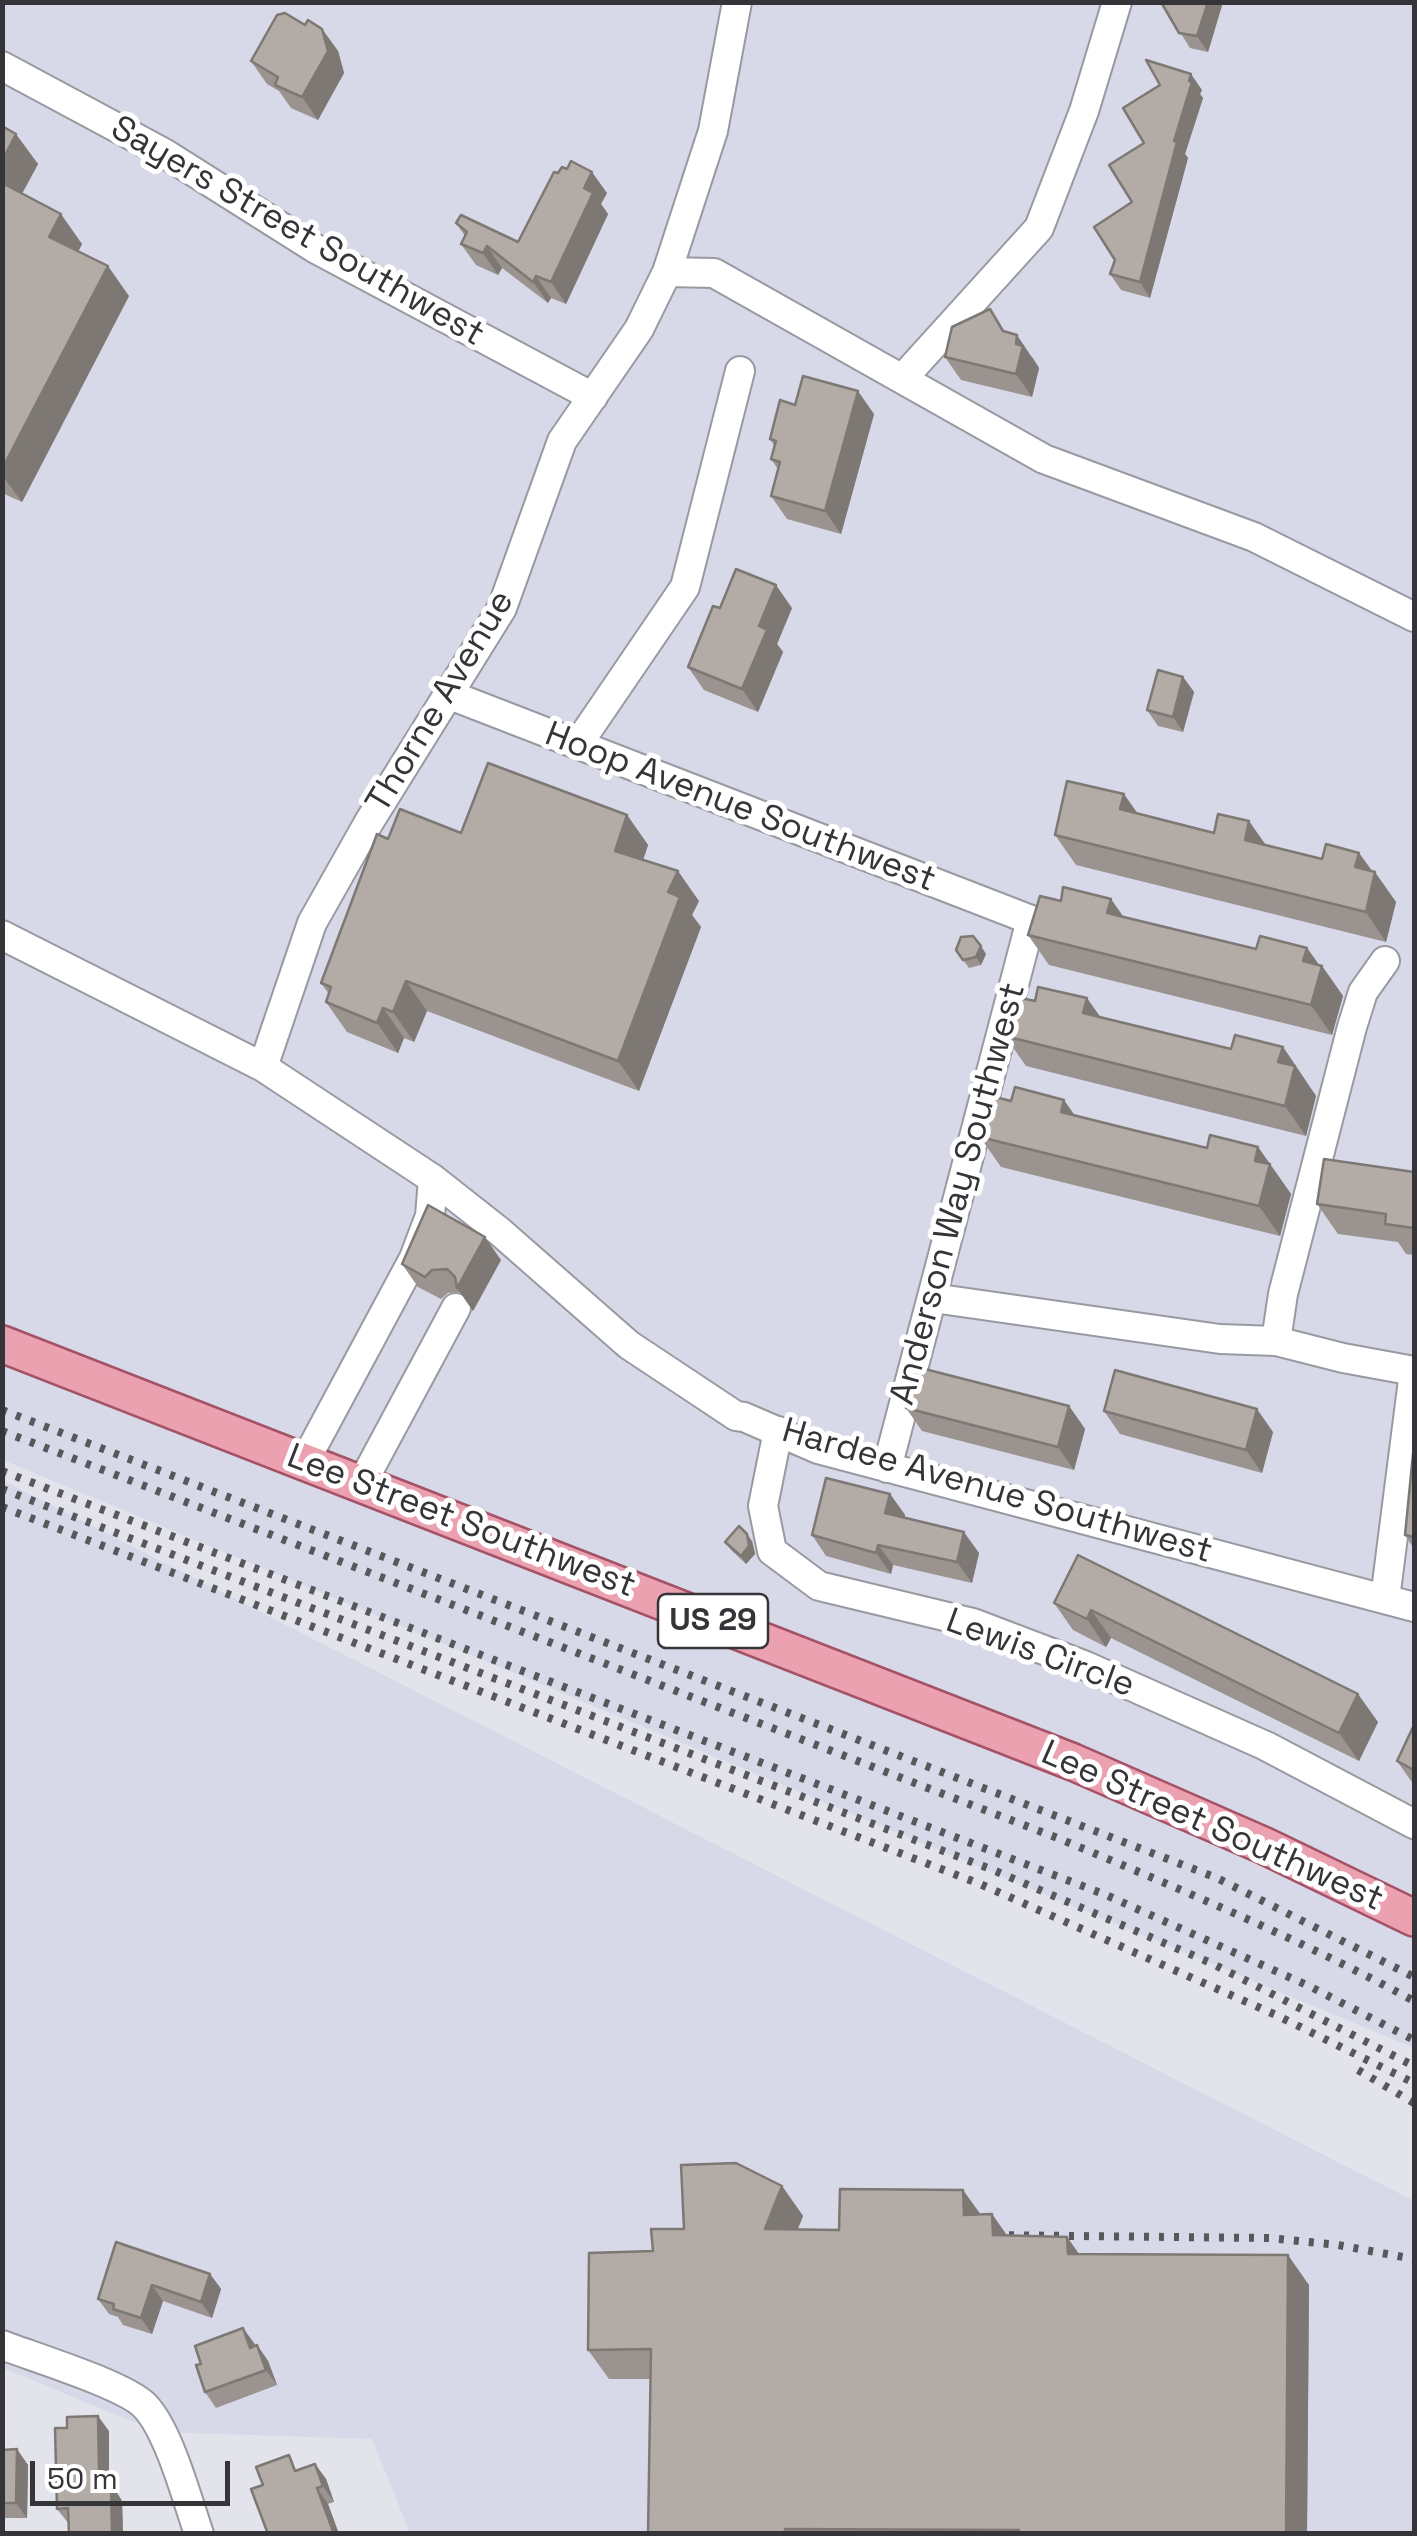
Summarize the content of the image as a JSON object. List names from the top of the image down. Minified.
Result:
{"streets":{"main road":["Lee Street Southwest","US 29"],"street":["Sayers Street Southwest","Thorne Avenue","Hoop Avenue Southwest","Anderson Way Southwest","Hardee Avenue Southwest","Lewis Circle"]},"crossings":[["Sayers Street Southwest","Thorne Avenue"],["Thorne Avenue","Hoop Avenue Southwest"],["Thorne Avenue","Hardee Avenue Southwest"],["Hoop Avenue Southwest","Anderson Way Southwest"],["Anderson Way Southwest","Hardee Avenue Southwest"],["Hardee Avenue Southwest","Lewis Circle"]],"scale_bar":"50 m"}
